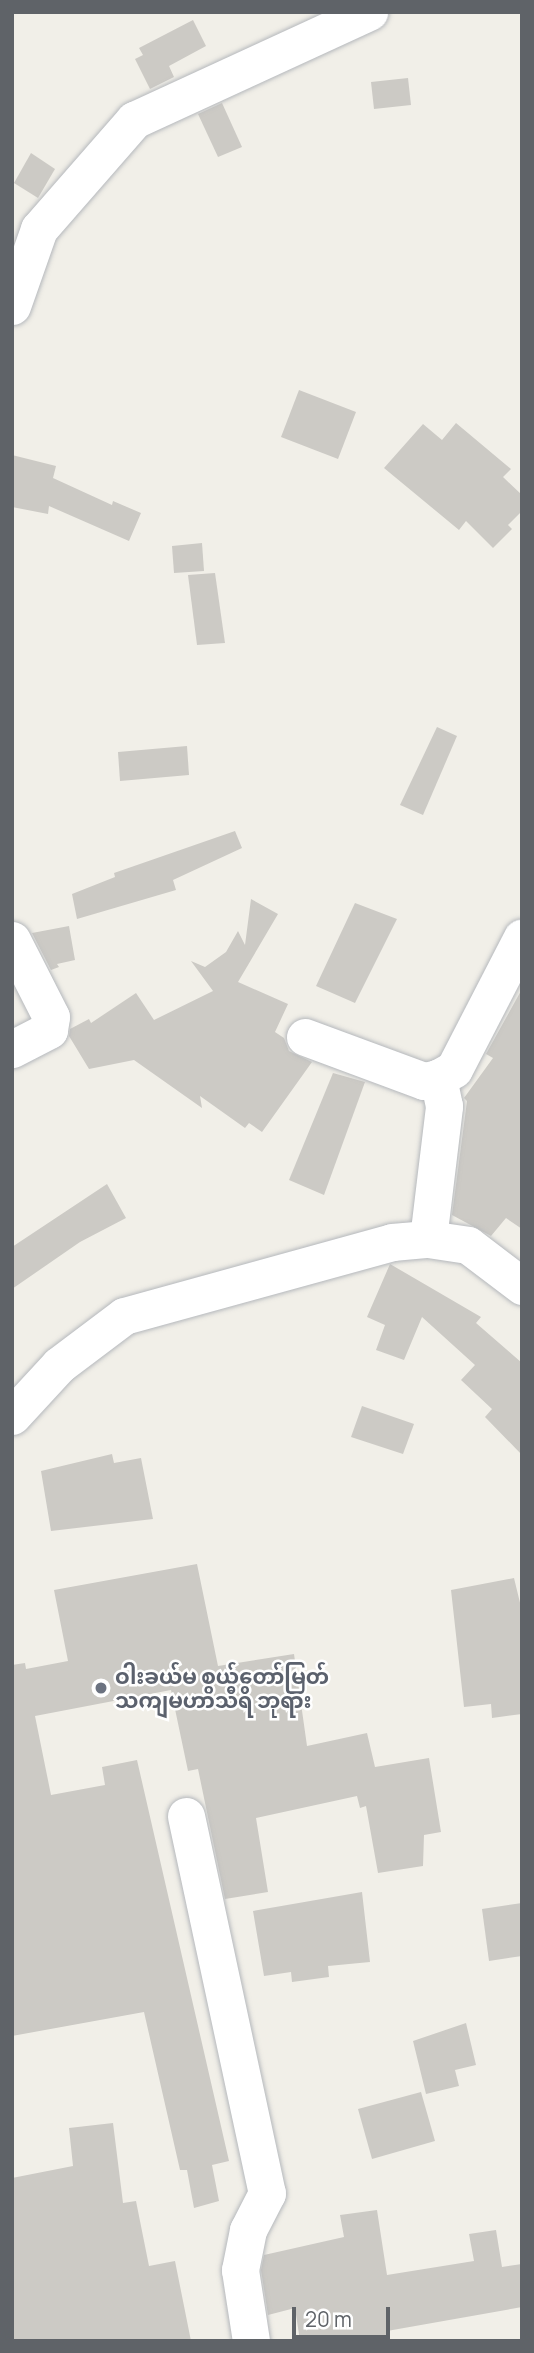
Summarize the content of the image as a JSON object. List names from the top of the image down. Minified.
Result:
{"places":["ဝါးခယ်မ စွယ်တော်မြတ် သကျမဟာသီရိ ဘုရား"],"scale_bar":"20 m"}
